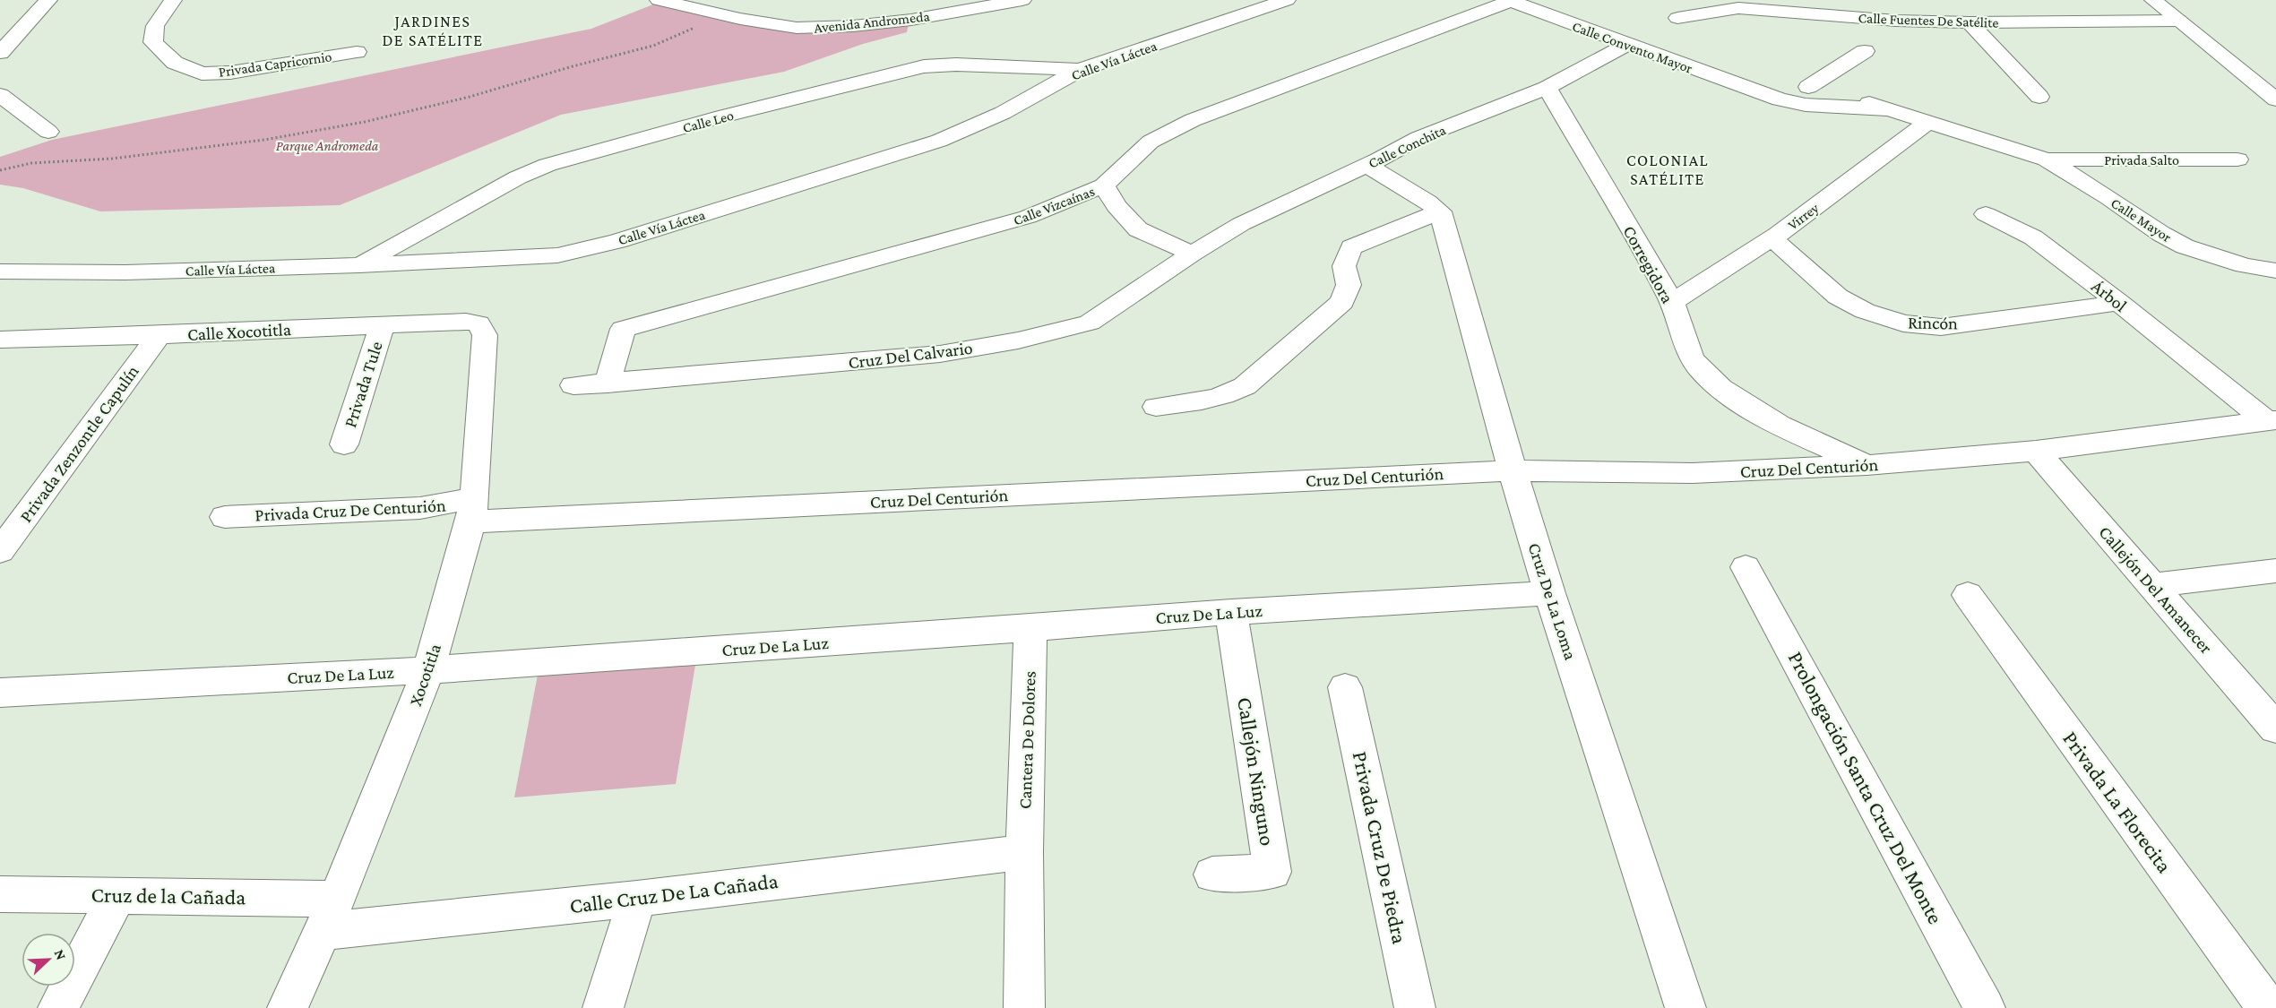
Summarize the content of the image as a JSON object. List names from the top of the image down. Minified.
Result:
{"streets":{"street":["Calle Fuentes De Satélite","Avenida Andromeda","Calle Convento Mayor","Calle Vía Láctea","Privada Capricornio","Calle Leo","Calle Conchita","Privada Salto","Calle Vizcaínas","Virrey","Calle Mayor","Corregidora","Árbol","Rincón","Calle Xocotitla","Cruz Del Calvario","Privada Tule","Privada Zenzontle Capulín","Cruz Del Centurión","Privada Cruz De Centurión","Callejón Del Amanecer","Cruz De La Loma","Cruz De La Luz","Xocotitla","Cantera De Dolores","Callejón Ninguno","Prolongación Santa Cruz Del Monte","Privada La Florecita","Privada Cruz De Piedra","Calle Cruz De La Cañada","Cruz de la Cañada"]},"crossings":[["Calle Convento Mayor","Calle Conchita"],["Calle Convento Mayor","Privada Salto"],["Calle Convento Mayor","Calle Vizcaínas"],["Calle Convento Mayor","Virrey"],["Calle Convento Mayor","Calle Mayor"],["Calle Vía Láctea","Calle Leo"],["Calle Conchita","Corregidora"],["Calle Conchita","Cruz Del Calvario"],["Privada Salto","Calle Mayor"],["Calle Vizcaínas","Cruz Del Calvario"],["Virrey","Corregidora"],["Virrey","Rincón"],["Corregidora","Cruz Del Centurión"],["Árbol","Rincón"],["Árbol","Cruz Del Centurión"],["Calle Xocotitla","Privada Tule"],["Calle Xocotitla","Privada Zenzontle Capulín"],["Calle Xocotitla","Xocotitla"],["Cruz Del Centurión","Privada Cruz De Centurión"],["Cruz Del Centurión","Callejón Del Amanecer"],["Cruz Del Centurión","Cruz De La Loma"],["Cruz Del Centurión","Xocotitla"],["Privada Cruz De Centurión","Xocotitla"],["Cruz De La Loma","Cruz De La Luz"],["Cruz De La Luz","Xocotitla"],["Cruz De La Luz","Cantera De Dolores"],["Cruz De La Luz","Callejón Ninguno"],["Xocotitla","Calle Cruz De La Cañada"],["Xocotitla","Cruz de la Cañada"],["Cantera De Dolores","Calle Cruz De La Cañada"],["Calle Cruz De La Cañada","Cruz de la Cañada"]],"districts":["JARDINES DE SATÉLITE","COLONIAL SATÉLITE"],"parks":["Parque Andromeda"],"north":"top right"}
